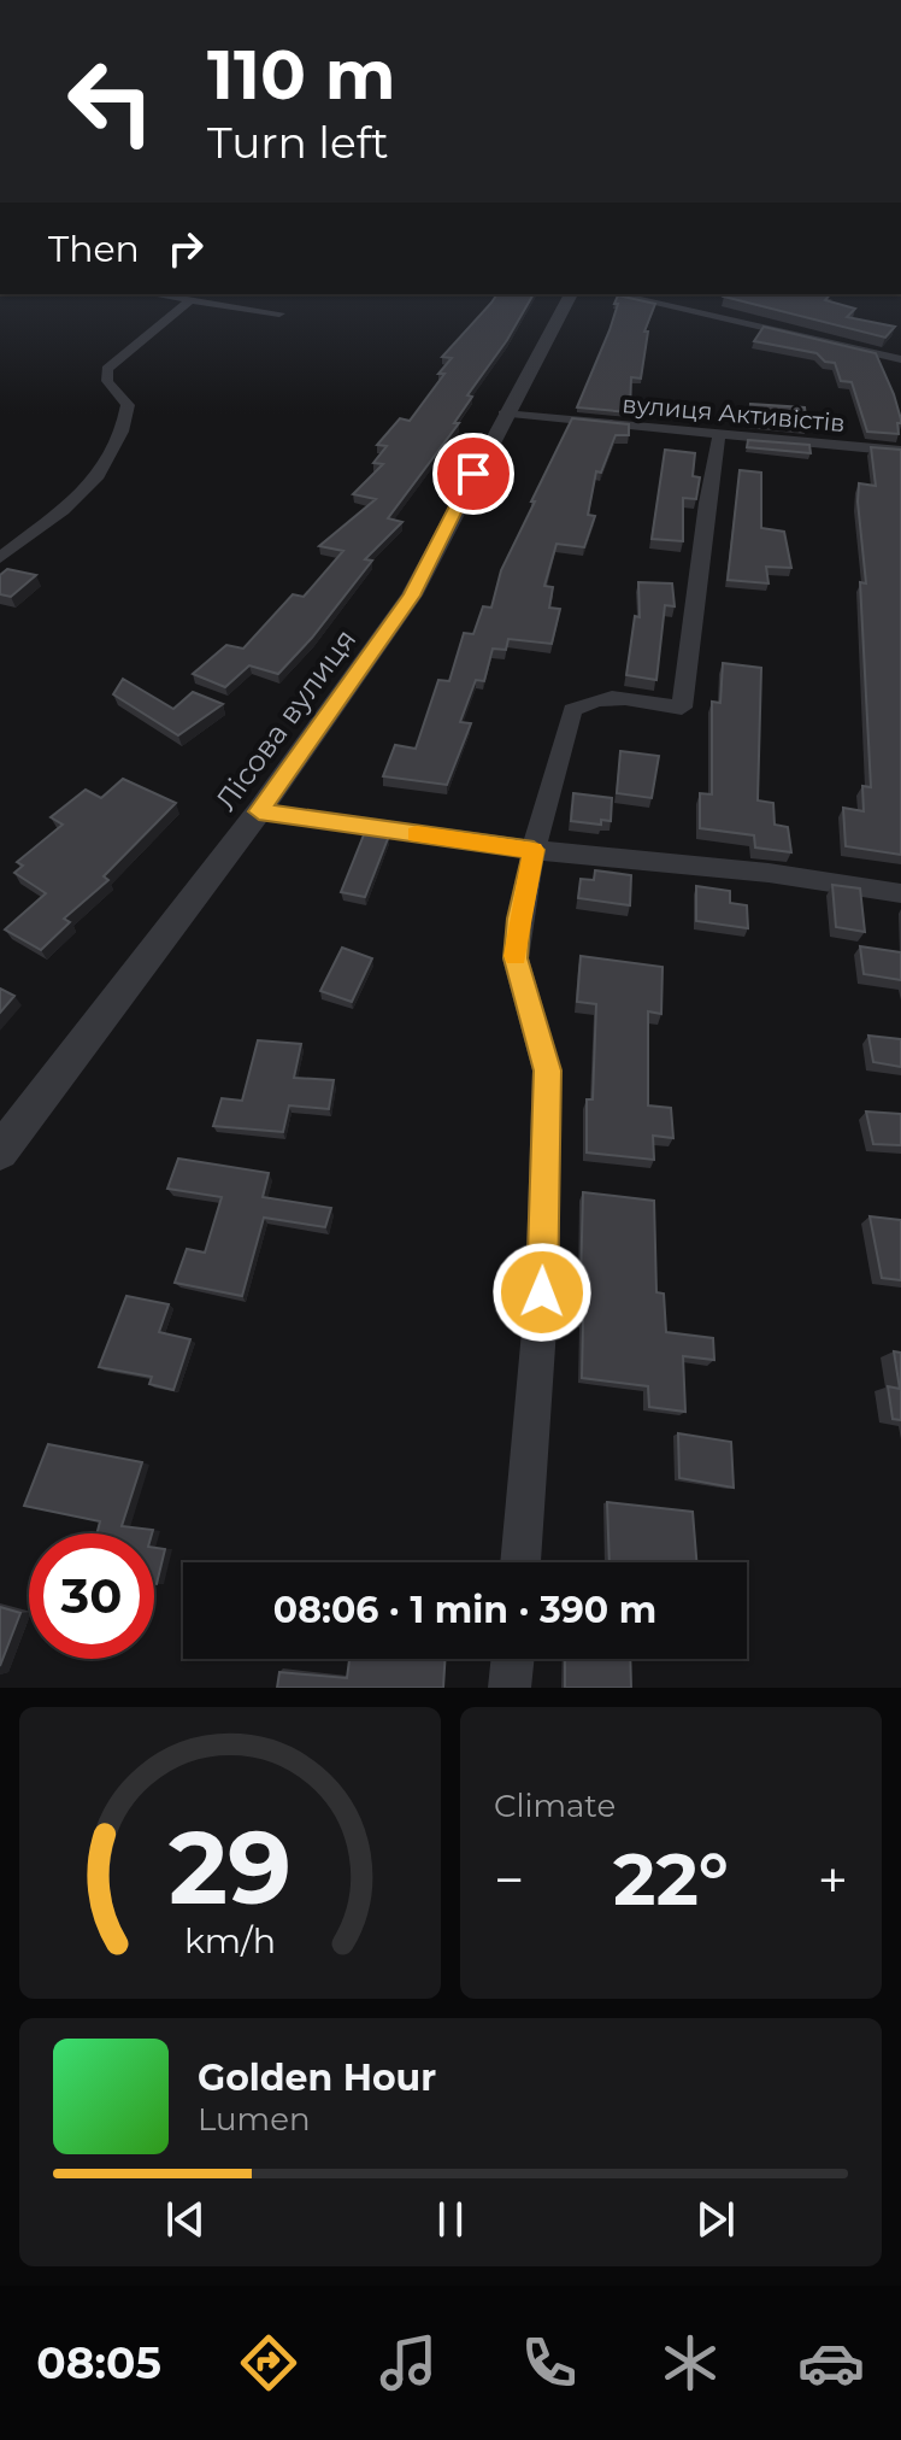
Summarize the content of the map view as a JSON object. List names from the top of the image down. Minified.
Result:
{"streets":{"street":["вулиця Активістів","Лісова вулиця"]},"crossings":[["вулиця Активістів","Лісова вулиця"]],"page":{"turn":["110 m","Turn left"],"then":"Then","limit":"30","trip":"08:06 · 1 min · 390 m","tile":"Climate","heat":["−","22°","+"],"song":["Golden Hour","Lumen"],"tabs":"08:05","gauge":["29","km/h"]}}
